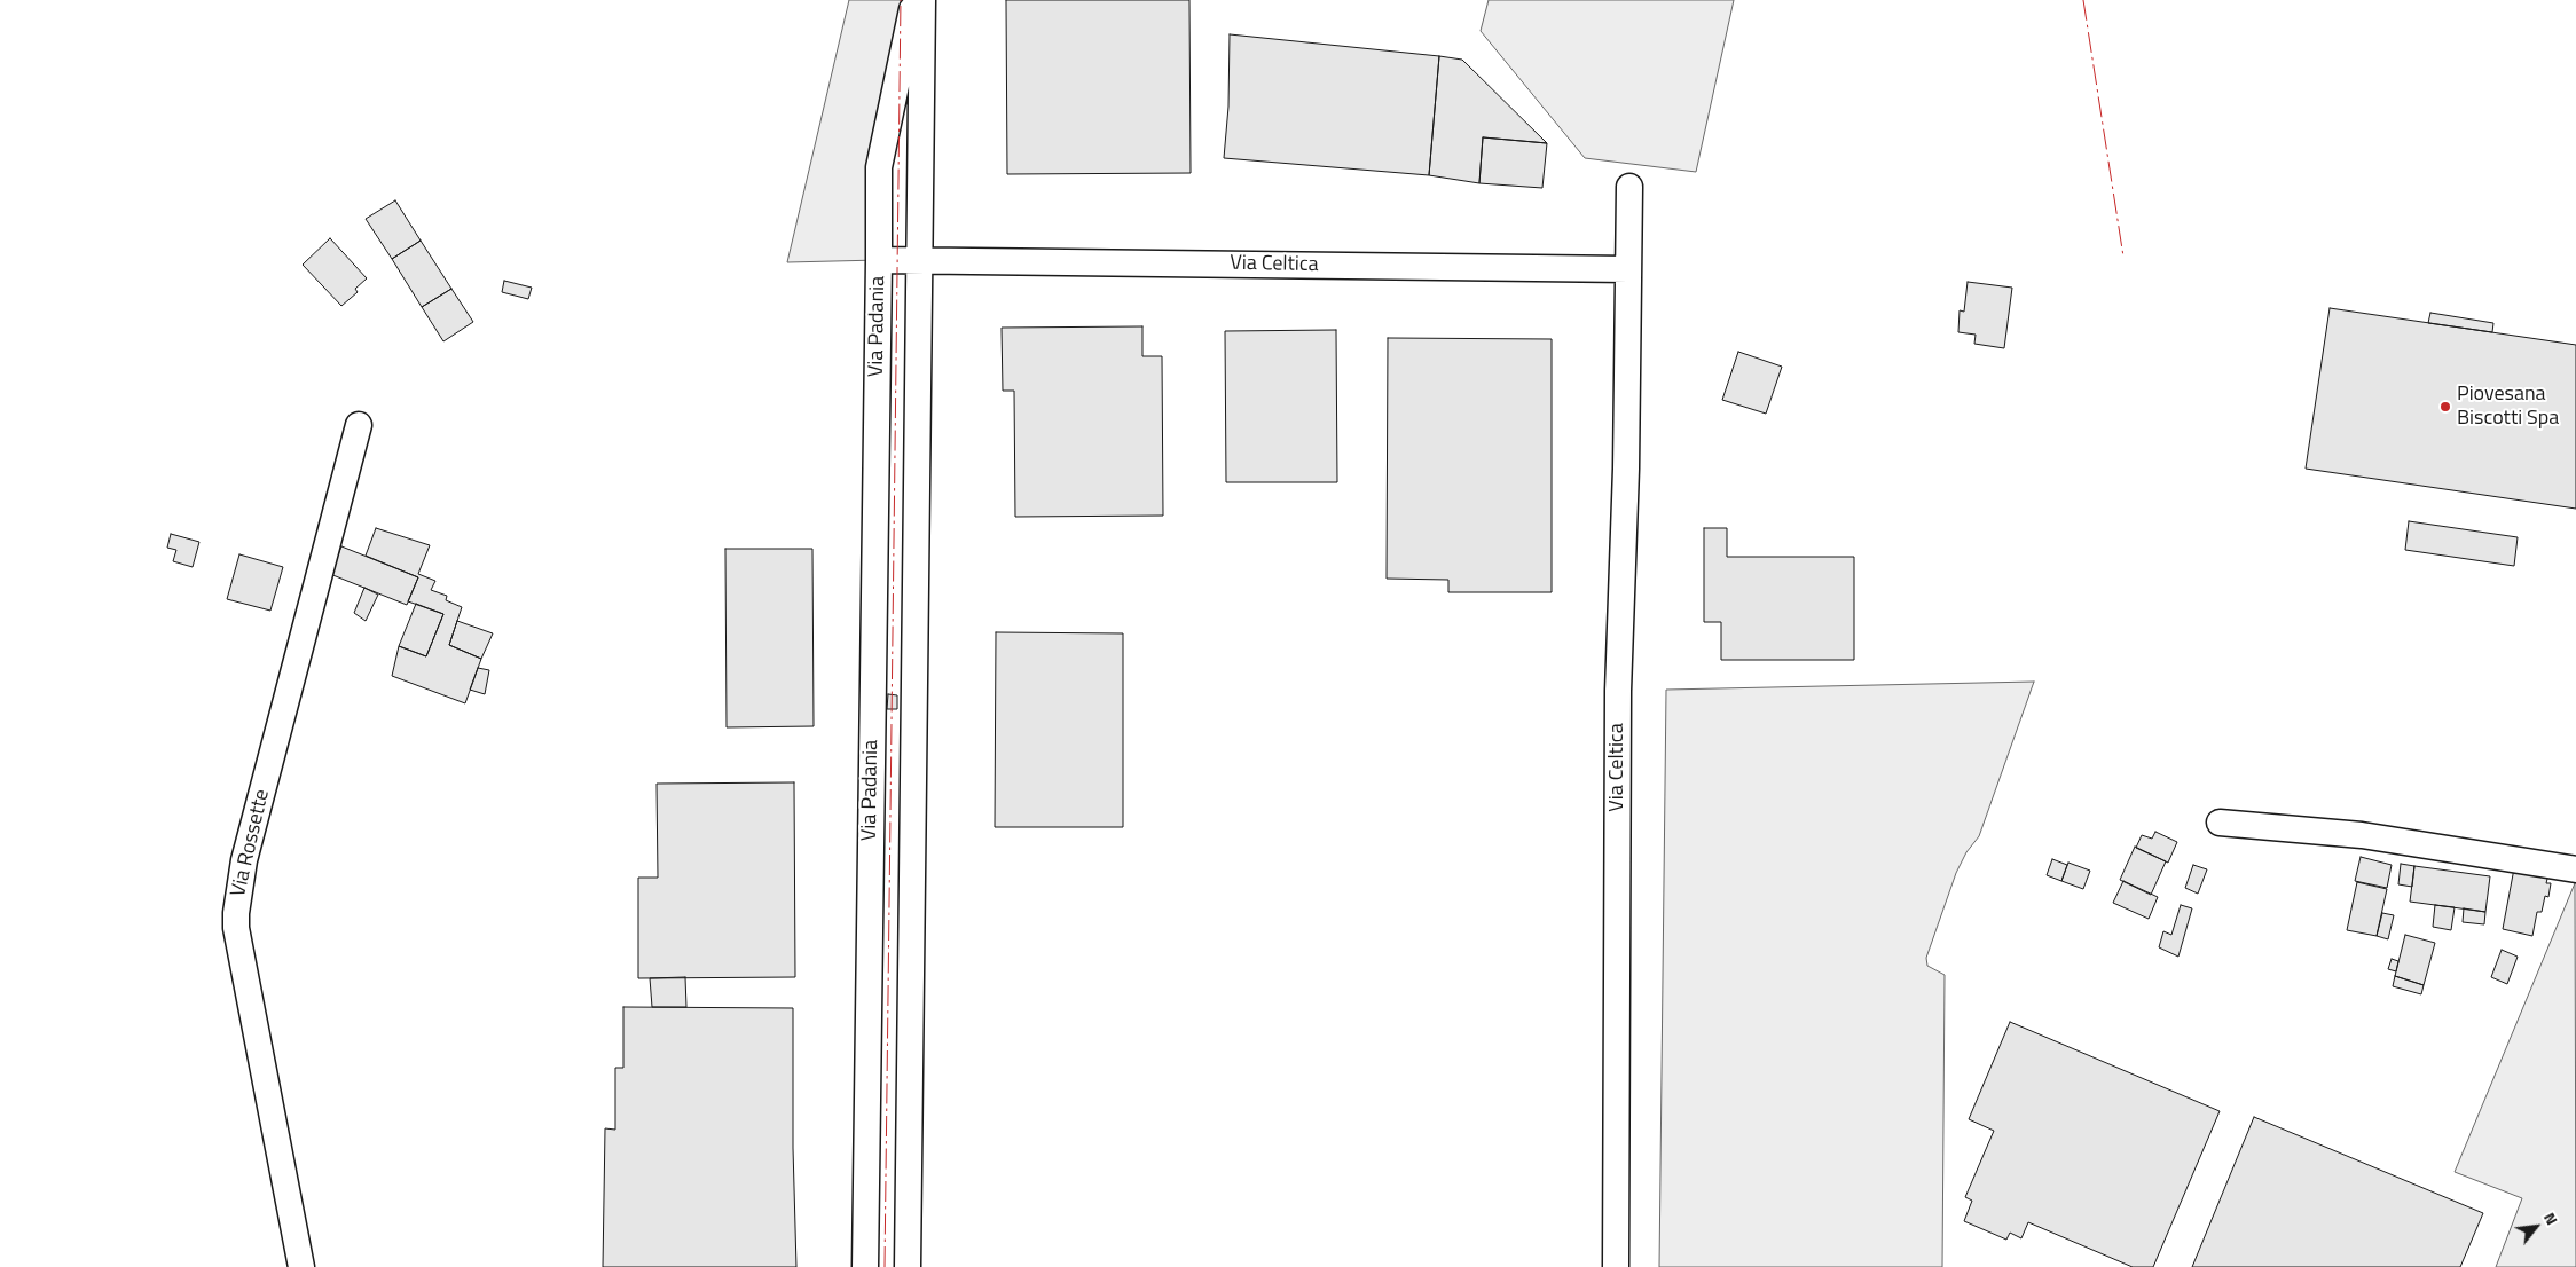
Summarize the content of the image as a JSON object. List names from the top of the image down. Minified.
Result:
{"streets":{"street":["Via Celtica","Via Padania","Via Rossette"]},"crossings":[["Via Celtica","Via Padania"]],"places":["Piovesana Biscotti Spa"],"north":"top right"}
